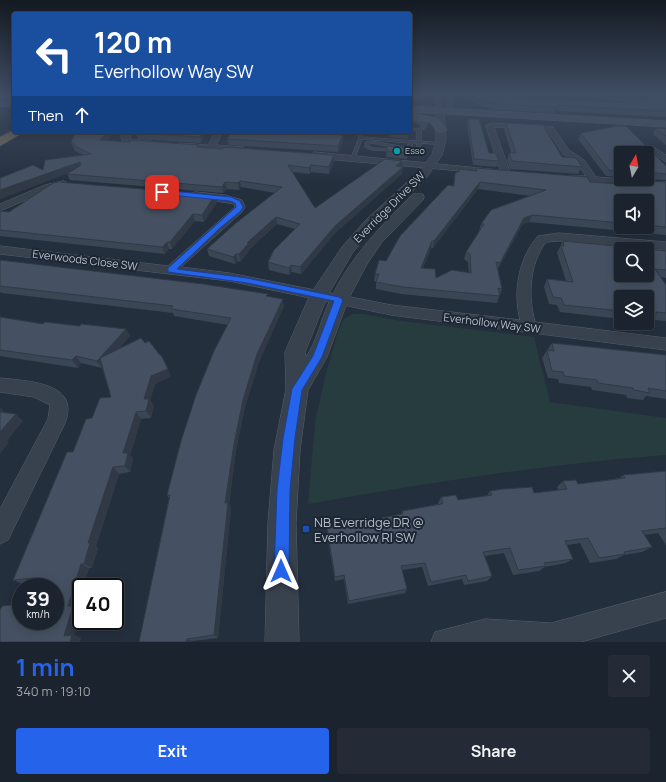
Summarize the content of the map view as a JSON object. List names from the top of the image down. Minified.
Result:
{"streets":{"street":["Everridge Drive SW","Everwoods Close SW","Everhollow Way SW"]},"crossings":[["Everridge Drive SW","Everwoods Close SW"],["Everridge Drive SW","Everhollow Way SW"],["Everwoods Close SW","Everhollow Way SW"]],"places":{"other":["Esso"],"transit":["NB Everridge DR @ Everhollow RI SW"]},"north":"top","page":{"turn":["120 m","Everhollow Way SW"],"then":"Then","speed":"39 km/h","limit":"40","heading":["1 min","340 m · 19:10"],"buttons":["Exit","Share"]}}
